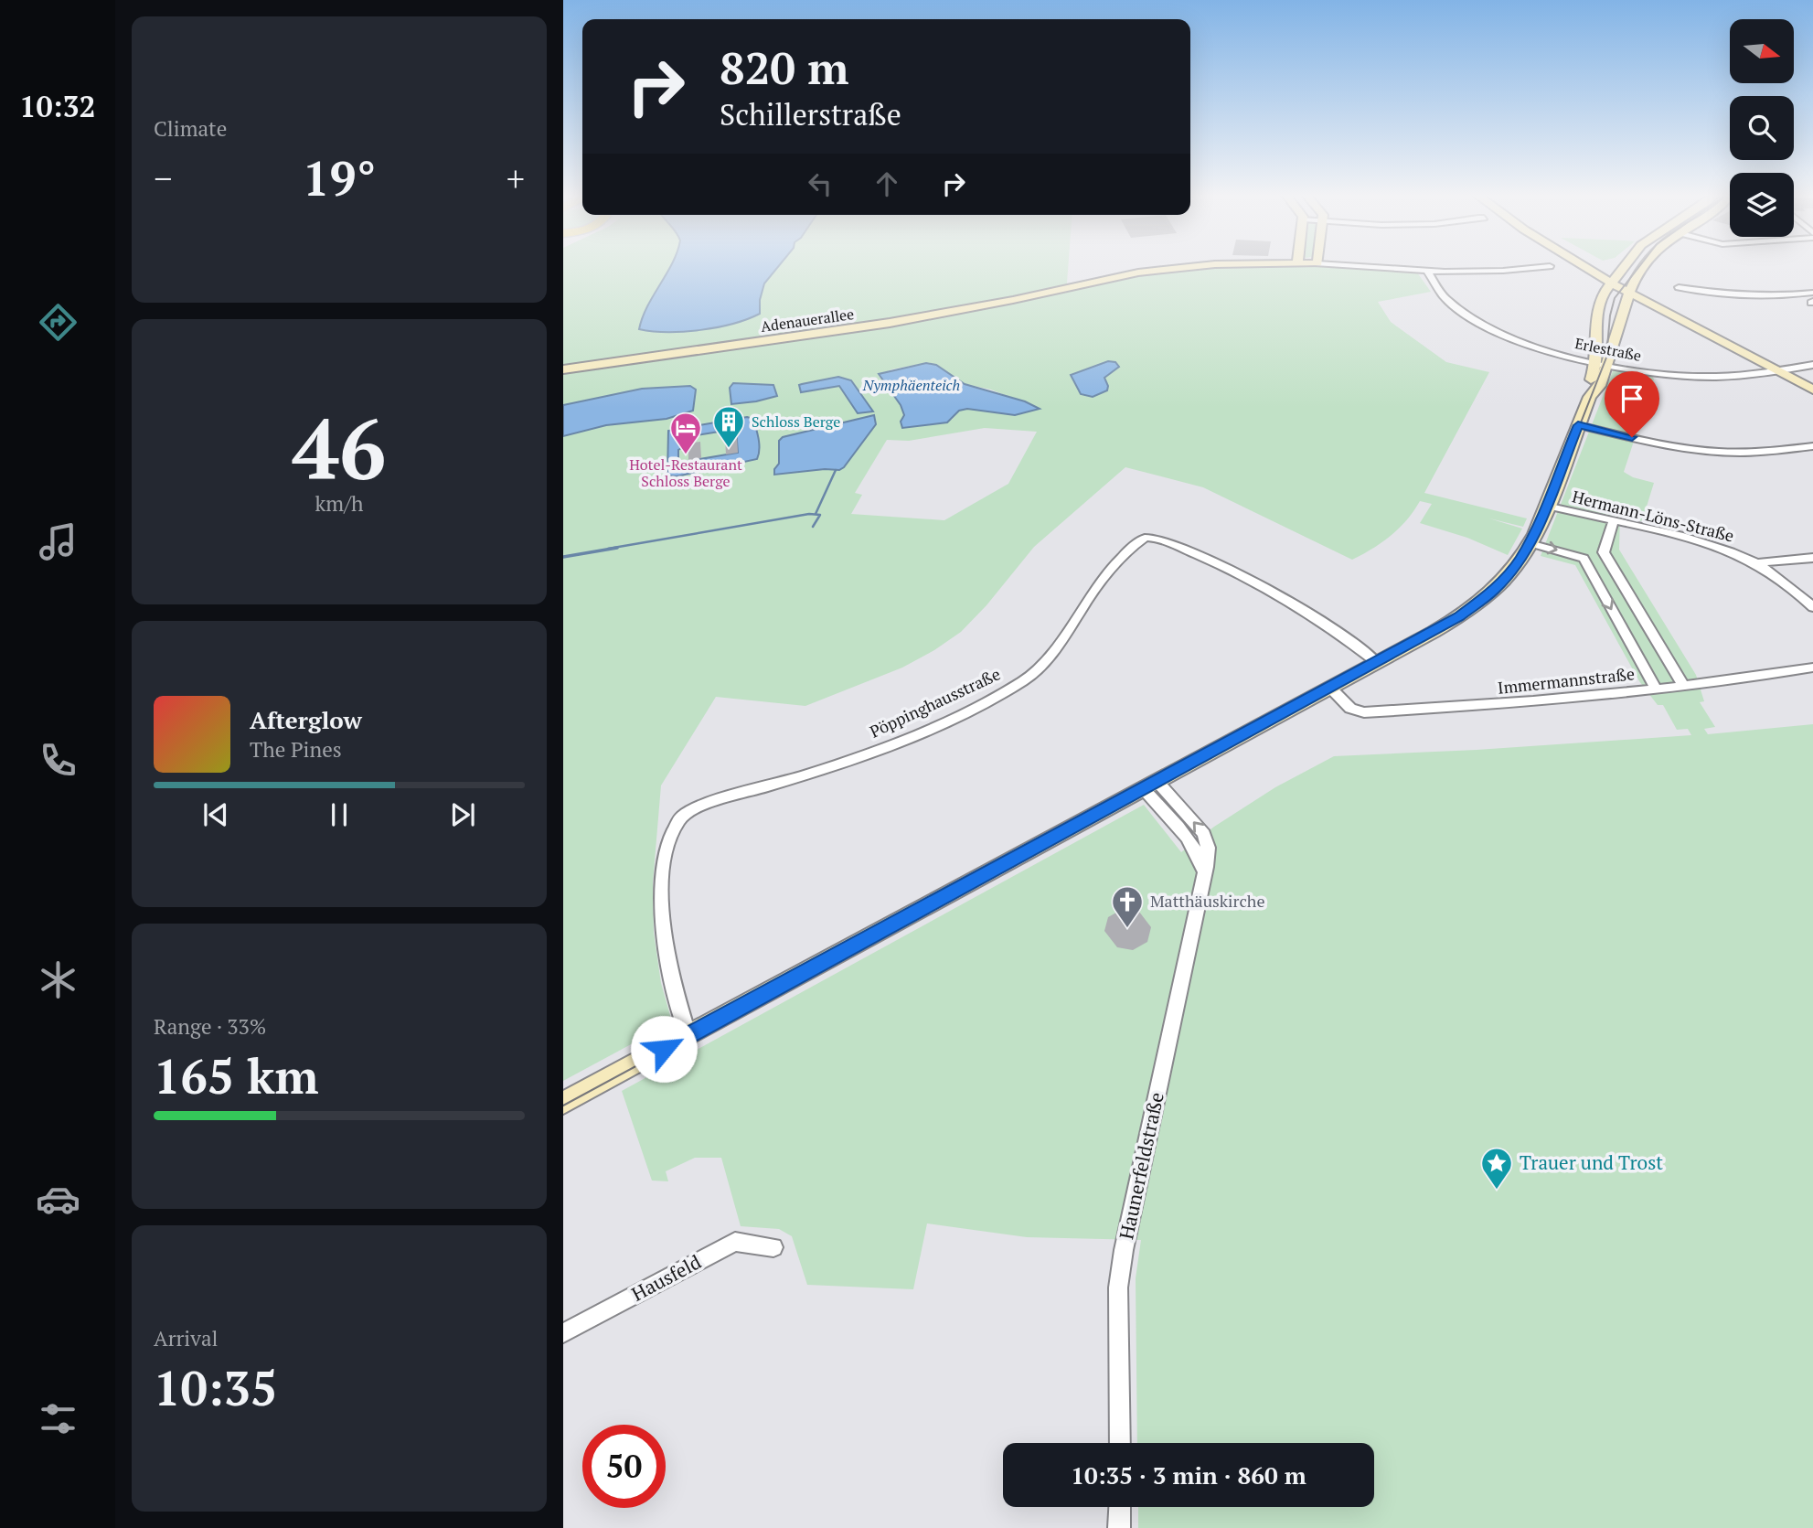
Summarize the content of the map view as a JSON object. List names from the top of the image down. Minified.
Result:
{"streets":{"main road":["Adenauerallee"],"street":["Erlestraße","Hermann-Löns-Straße","Immermannstraße","Pöppinghausstraße","Haunerfeldstraße","Hausfeld"]},"crossings":[["Adenauerallee","Erlestraße"]],"water":["Nymphäenteich"],"places":{"building":["Schloss Berge"],"hotel":["Hotel-Restaurant Schloss Berge"],"church":["Matthäuskirche"],"place":["Trauer und Trost"]},"north":"right","page":{"tabs":"10:32","tile":["Climate",["46","km/h"],["Range · 33%","165 km"],["Arrival","10:35"]],"turn":["820 m","Schillerstraße"],"heat":["−","19°","+"],"song":["Afterglow","The Pines"],"limit":"50","trip":"10:35 · 3 min · 860 m"}}
